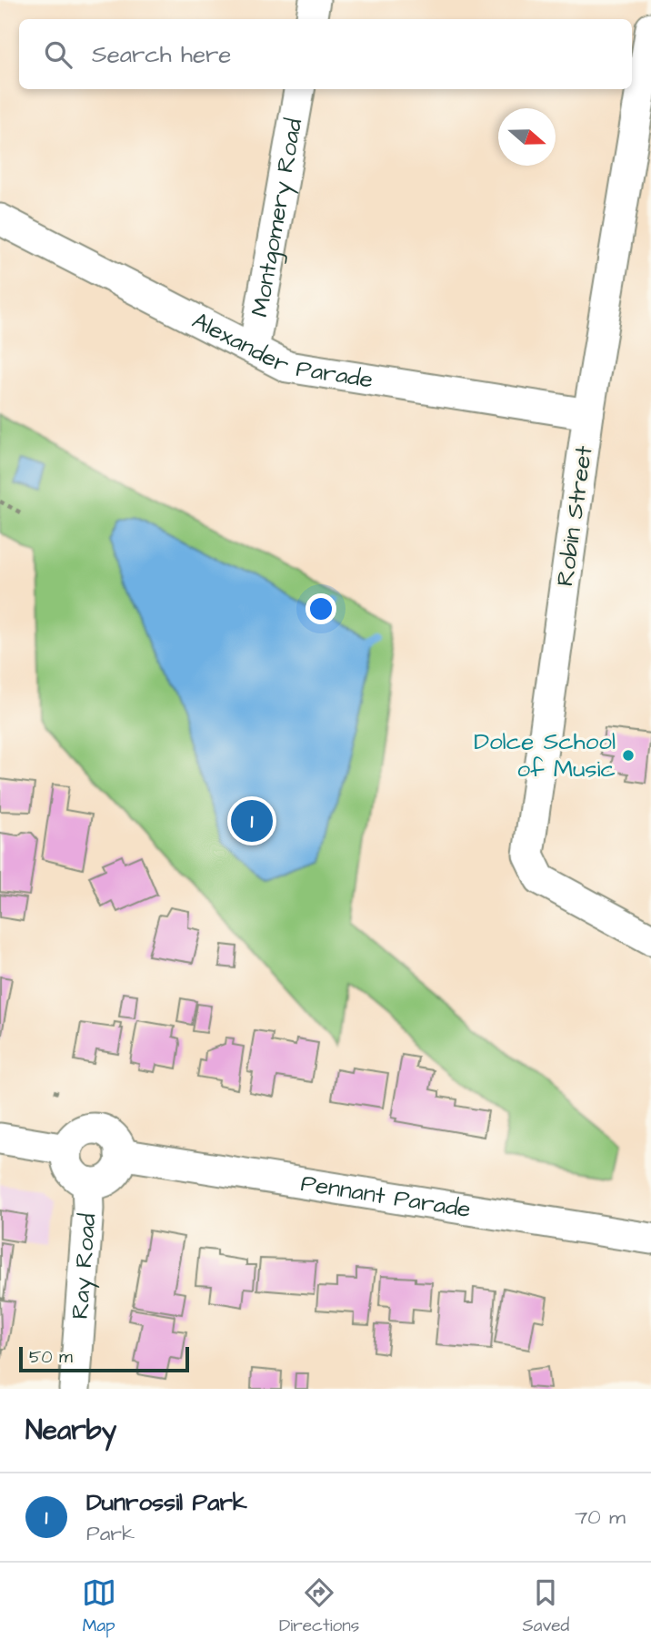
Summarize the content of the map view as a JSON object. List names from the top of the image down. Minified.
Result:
{"streets":{"street":["Montgomery Road","Alexander Parade","Robin Street","Pennant Parade","Ray Road"]},"crossings":[["Montgomery Road","Alexander Parade"],["Alexander Parade","Robin Street"],["Pennant Parade","Ray Road"]],"places":["Dolce School of Music"],"scale_bar":"50 m","north":"right","page":{"search":"Search here","pins":"1","scale":"50 m","heading":"Nearby","list":[{"mark":"1","name":"Dunrossil Park","note":"Park","value":"70 m"}],"nav":["Map","Directions","Saved"]}}
